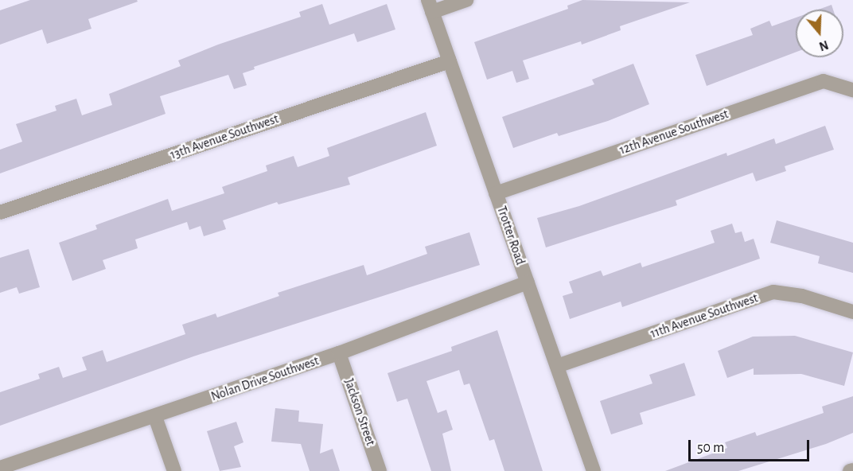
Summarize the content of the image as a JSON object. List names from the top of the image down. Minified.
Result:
{"streets":{"street":["12th Avenue Southwest","13th Avenue Southwest","Trotter Road","11th Avenue Southwest","Nolan Drive Southwest","Jackson Street"]},"crossings":[["12th Avenue Southwest","Trotter Road"],["13th Avenue Southwest","Trotter Road"],["Trotter Road","11th Avenue Southwest"],["Trotter Road","Nolan Drive Southwest"],["Nolan Drive Southwest","Jackson Street"]],"scale_bar":"50 m","north":"bottom"}
